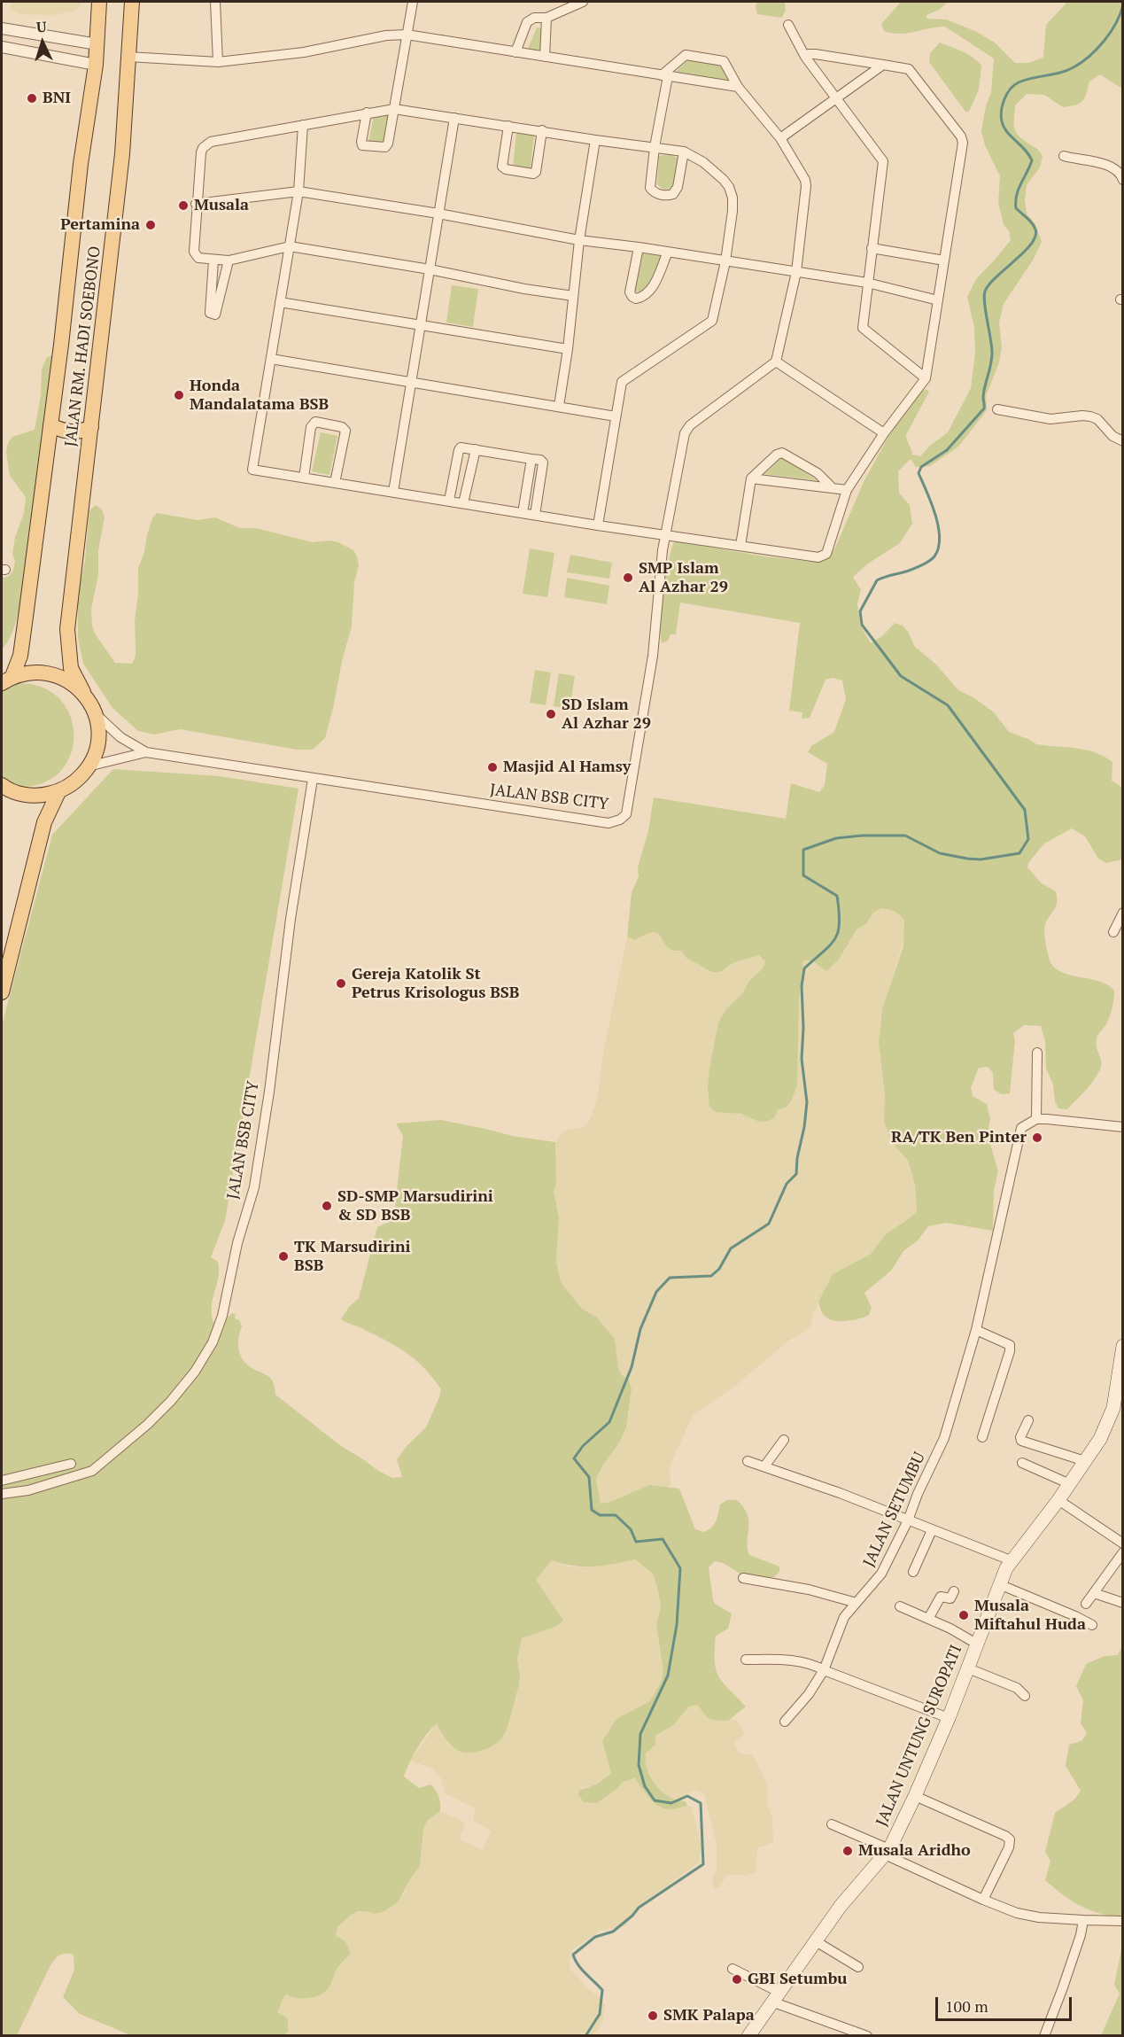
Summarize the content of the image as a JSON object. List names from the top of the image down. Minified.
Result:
{"streets":{"main road":["JALAN RM. HADI SOEBONO","JALAN UNTUNG SUROPATI"],"street":["JALAN BSB CITY","JALAN SETUMBU"]},"crossings":[["JALAN RM. HADI SOEBONO","JALAN BSB CITY"]],"places":["BNI","Musala","Pertamina","Honda Mandalatama BSB","SMP Islam Al Azhar 29","SD Islam Al Azhar 29","Masjid Al Hamsy","Gereja Katolik St Petrus Krisologus BSB","RA/TK Ben Pinter","SD-SMP Marsudirini & SD BSB","TK Marsudirini BSB","Musala Miftahul Huda","Musala Aridho","GBI Setumbu","SMK Palapa"],"scale_bar":"100 m","north":"top"}
